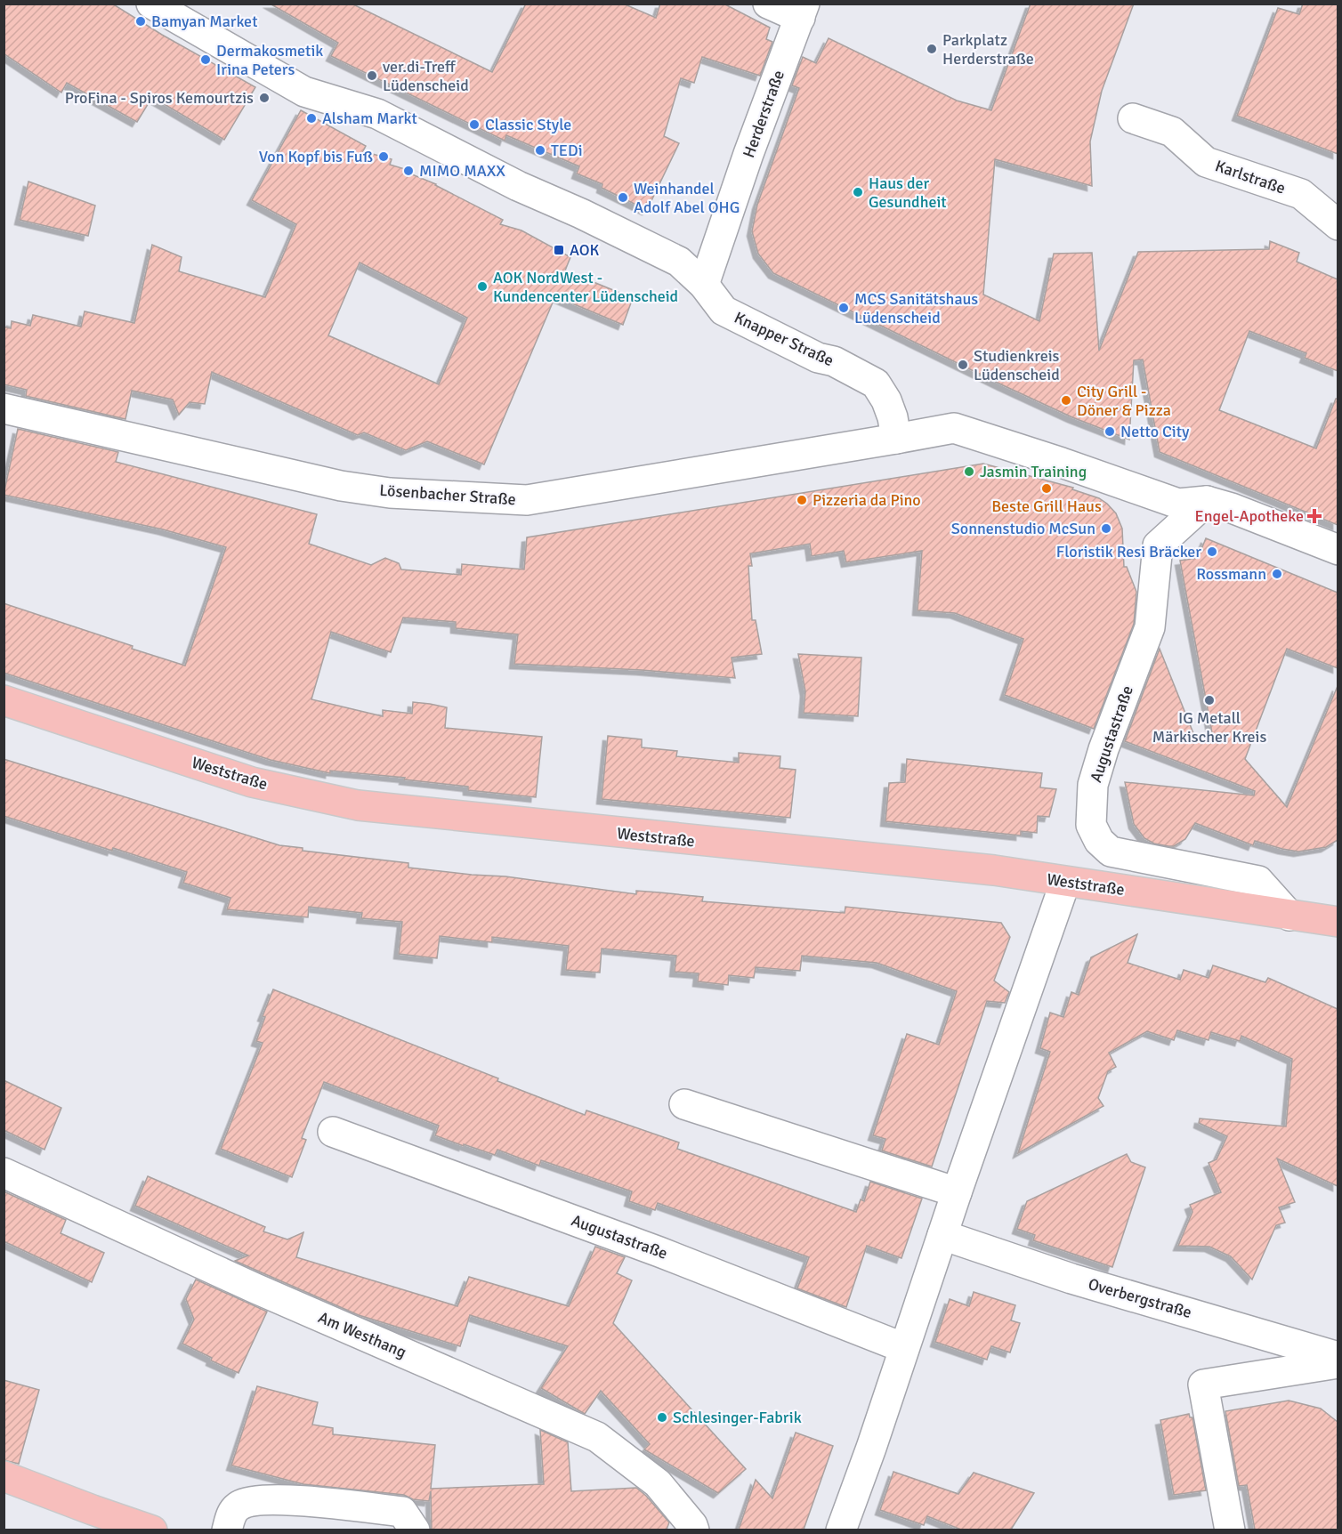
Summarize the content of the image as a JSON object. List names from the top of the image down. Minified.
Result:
{"streets":{"main road":["Weststraße"],"street":["Herderstraße","Karlstraße","Knapper Straße","Lösenbacher Straße","Augustastraße","Overbergstraße","Am Westhang"]},"crossings":[["Herderstraße","Knapper Straße"],["Knapper Straße","Lösenbacher Straße"],["Augustastraße","Weststraße"]],"places":{"other":["Bamyan Market","Parkplatz Herderstraße","Dermakosmetik Irina Peters","ver.di-Treff Lüdenscheid","ProFina - Spiros Kemourtzis","Alsham Markt","Classic Style","TEDi","Von Kopf bis Fuß","MIMO MAXX","Haus der Gesundheit","Weinhandel Adolf Abel OHG","AOK NordWest - Kundencenter Lüdenscheid","MCS Sanitätshaus Lüdenscheid","Studienkreis Lüdenscheid","City Grill - Döner & Pizza","Netto City","Jasmin Training","Beste Grill Haus","Pizzeria da Pino","Sonnenstudio McSun","Floristik Resi Bräcker","Rossmann","IG Metall Märkischer Kreis","Schlesinger-Fabrik"],"transit":["AOK"],"health":["Engel-Apotheke"]}}
